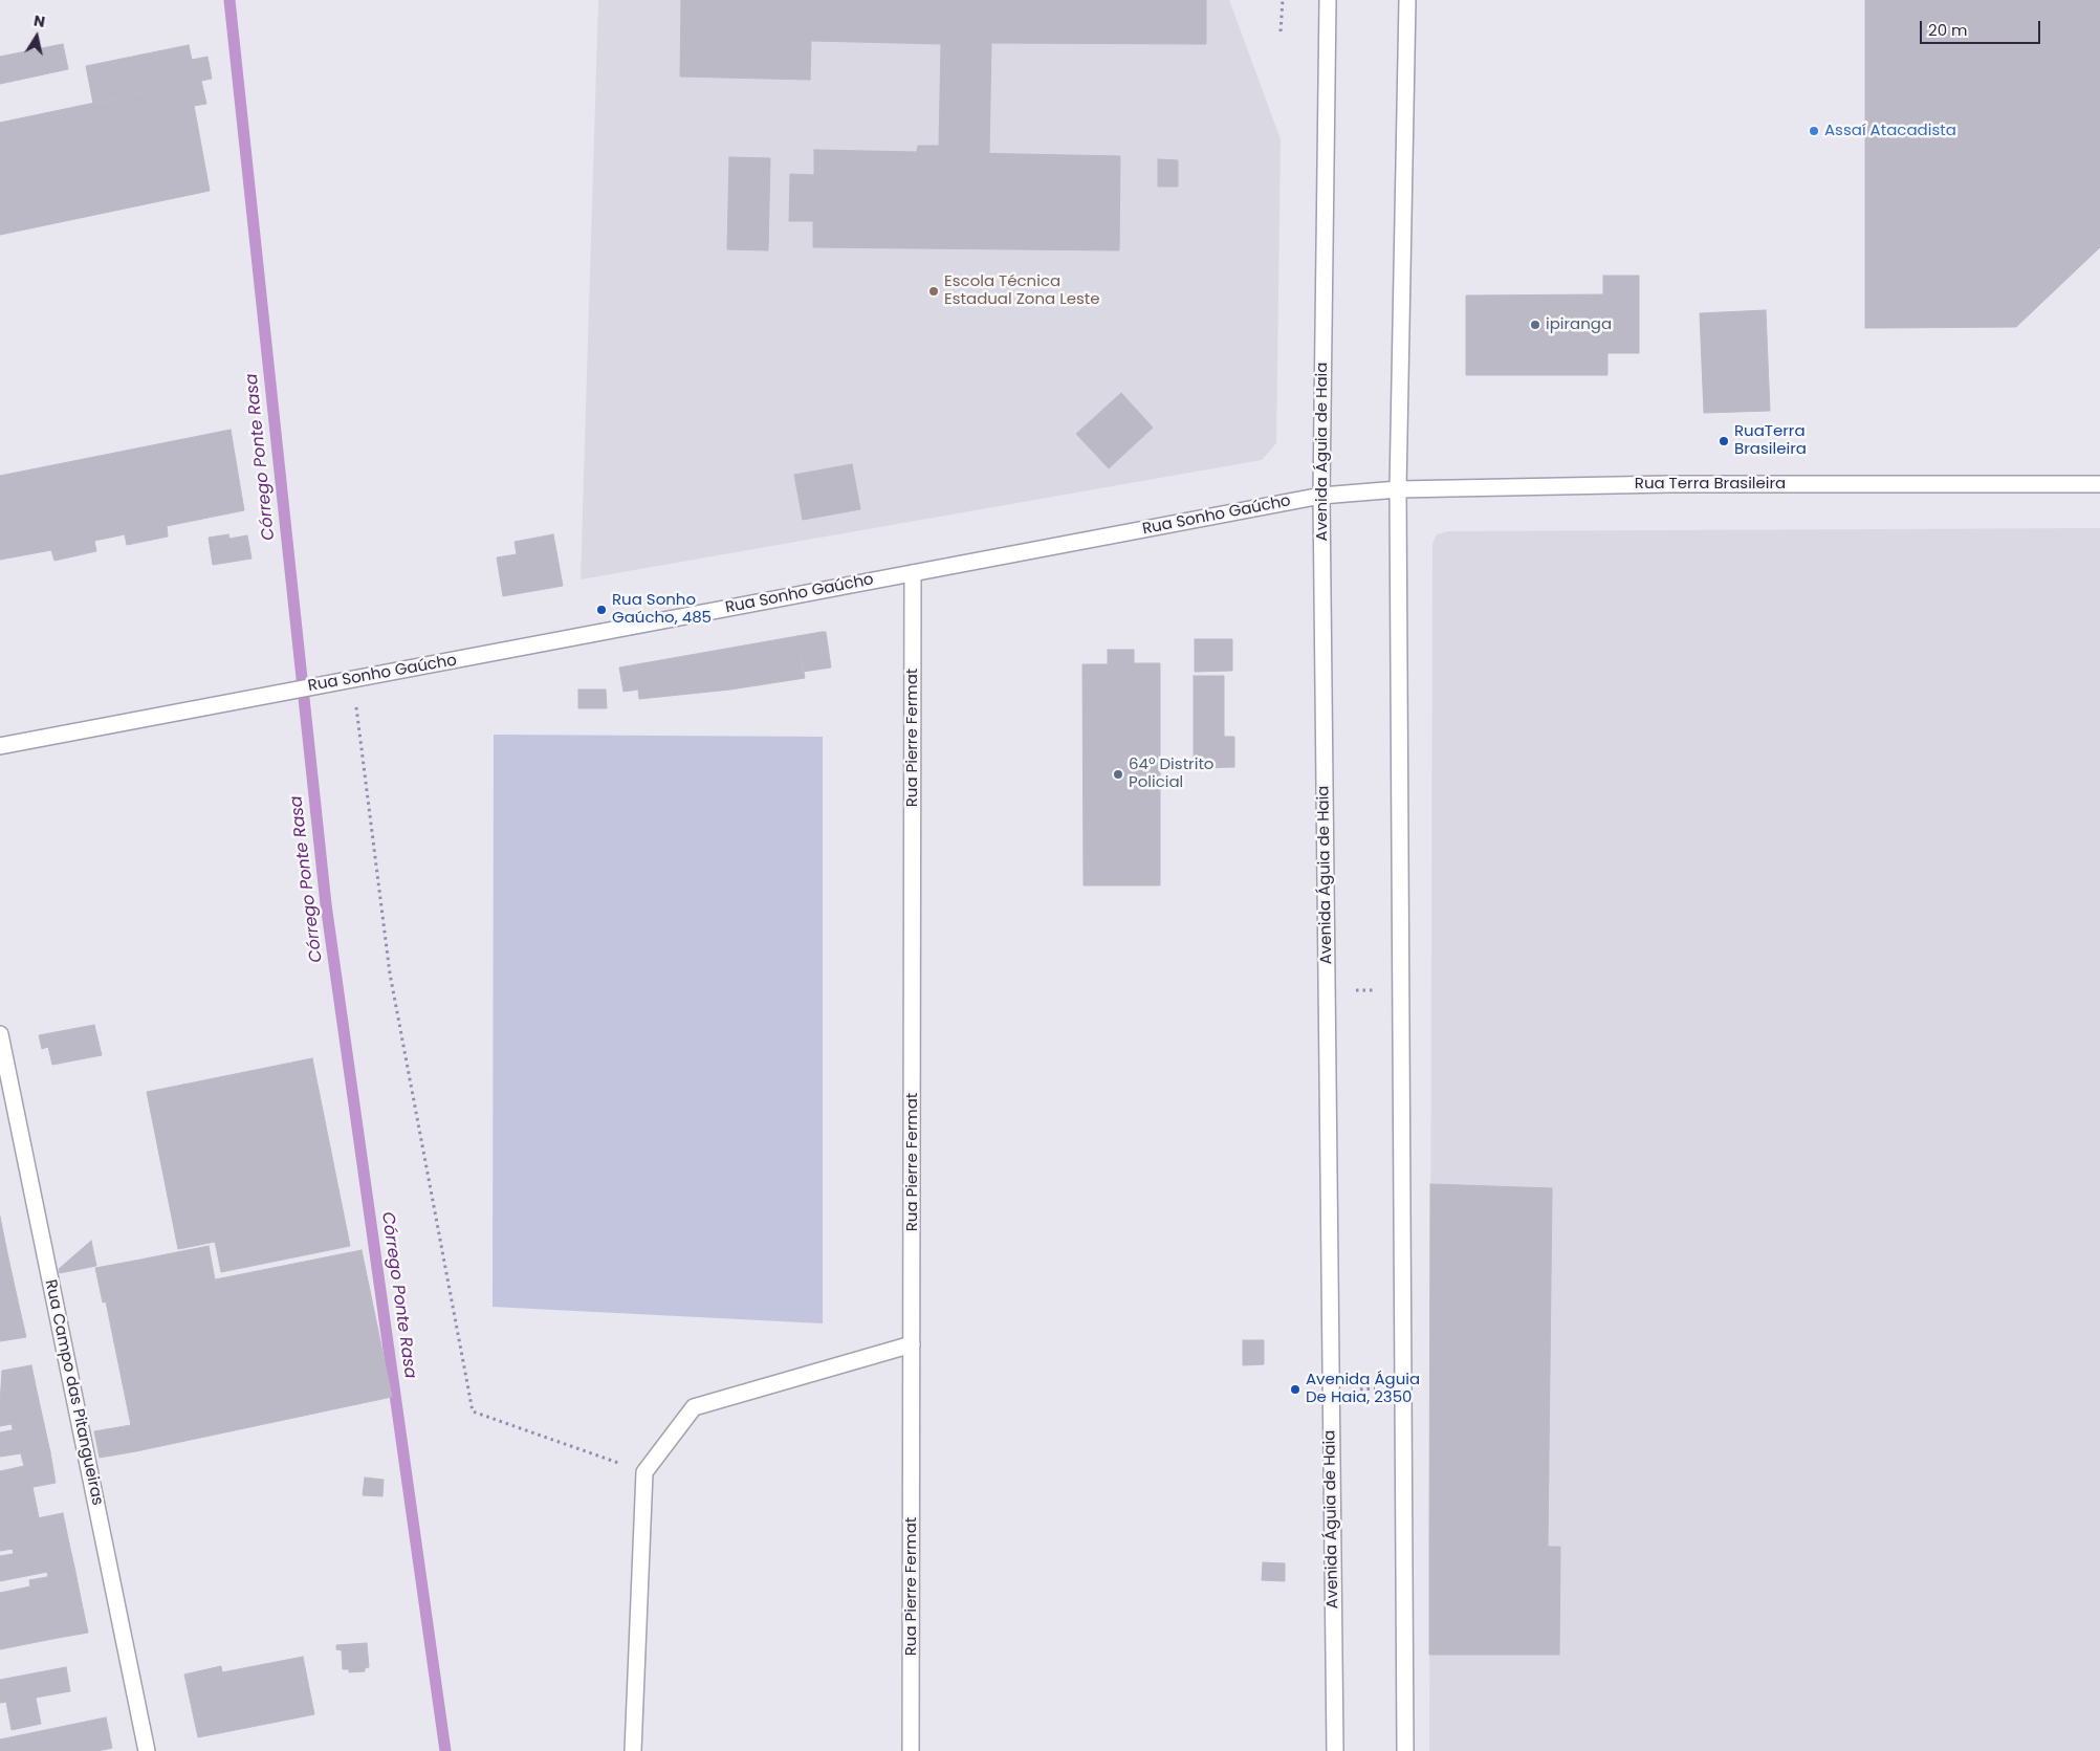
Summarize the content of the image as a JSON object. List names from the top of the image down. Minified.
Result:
{"streets":{"street":["Avenida Águia de Haia","Rua Terra Brasileira","Rua Sonho Gaúcho","Rua Pierre Fermat","Rua Campo das Pitangueiras"]},"crossings":[["Avenida Águia de Haia","Rua Terra Brasileira"],["Avenida Águia de Haia","Rua Sonho Gaúcho"],["Rua Terra Brasileira","Rua Sonho Gaúcho"],["Rua Sonho Gaúcho","Rua Pierre Fermat"]],"water":["Córrego Ponte Rasa"],"places":["Assaí Atacadista","Escola Técnica Estadual Zona Leste","ipiranga","RuaTerra Brasileira","Rua Sonho Gaúcho, 485","64º Distrito Policial","Avenida Águia De Haia, 2350"],"scale_bar":"20 m","north":"top"}
